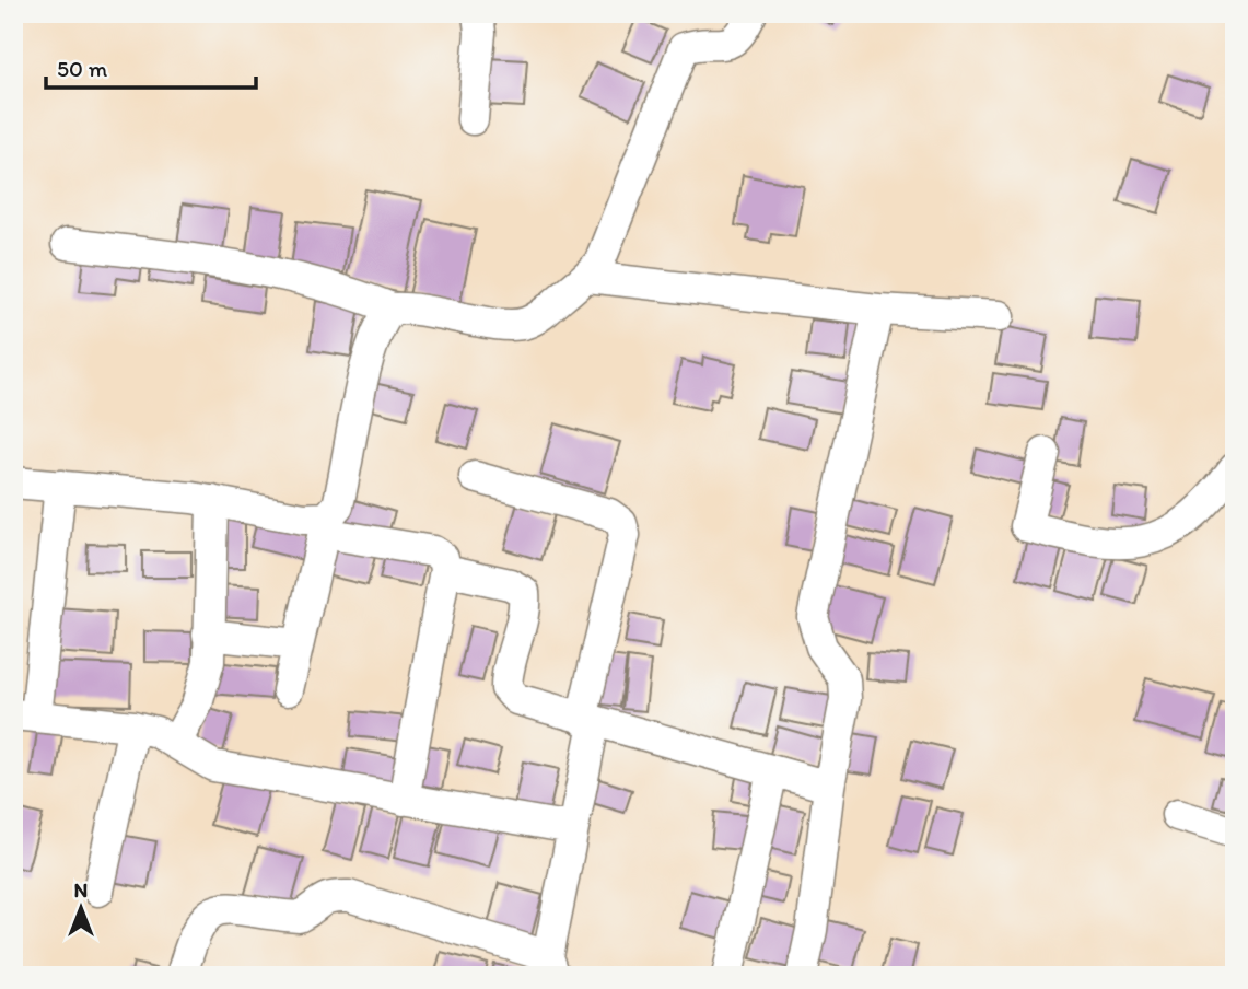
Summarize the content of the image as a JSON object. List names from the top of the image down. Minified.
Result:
{"scale_bar":"50 m","north":"top"}
